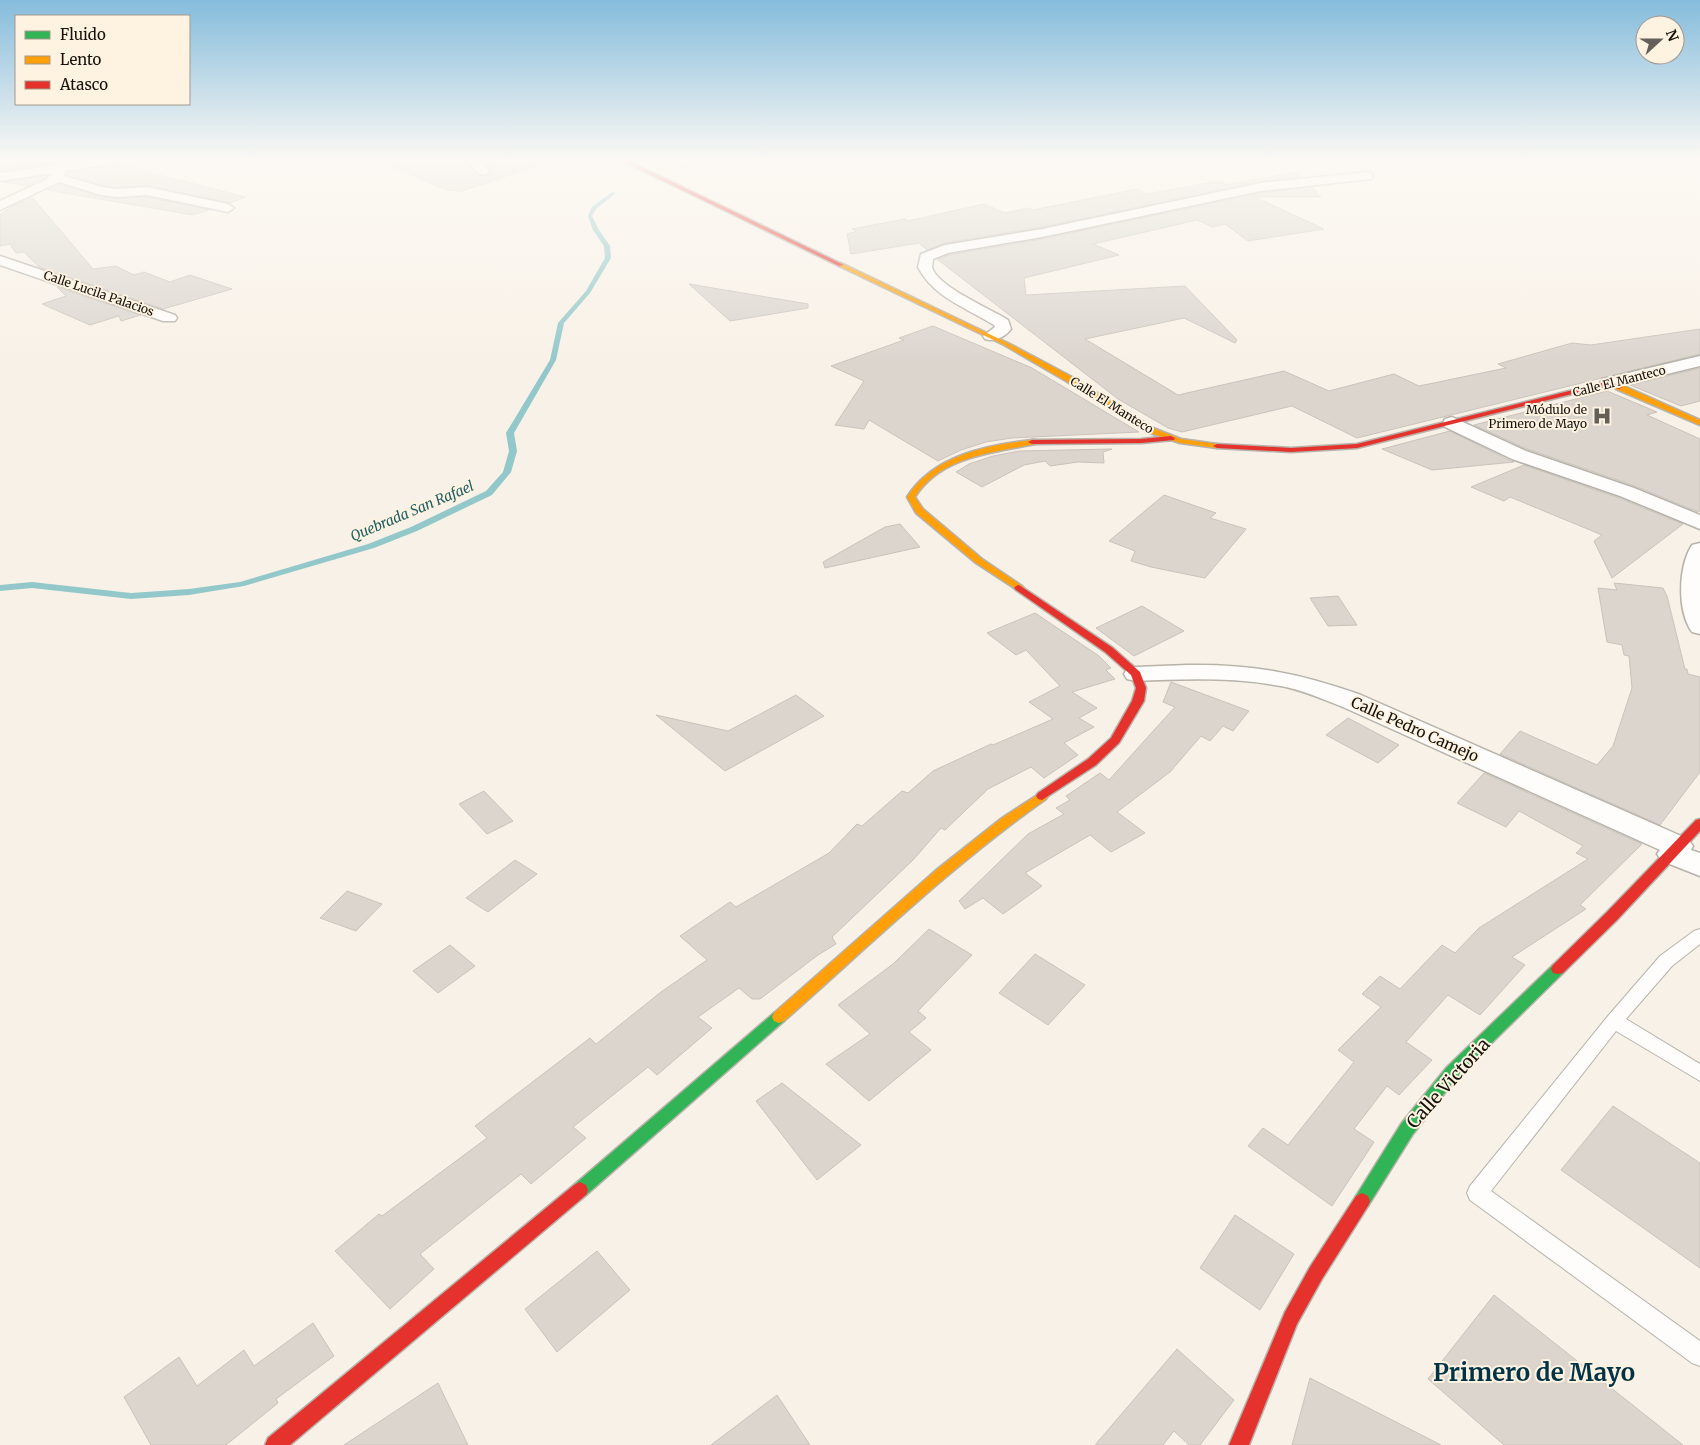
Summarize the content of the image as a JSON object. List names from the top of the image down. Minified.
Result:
{"streets":{"street":["Calle Lucila Palacios","Calle El Manteco","Calle Pedro Camejo","Calle Victoria"]},"crossings":[["Calle Pedro Camejo","Calle Victoria"]],"districts":["Primero de Mayo"],"water":["Quebrada San Rafael"],"places":{"hospital":["Módulo de Primero de Mayo"]},"legend":["Fluido","Lento","Atasco"],"north":"right"}
